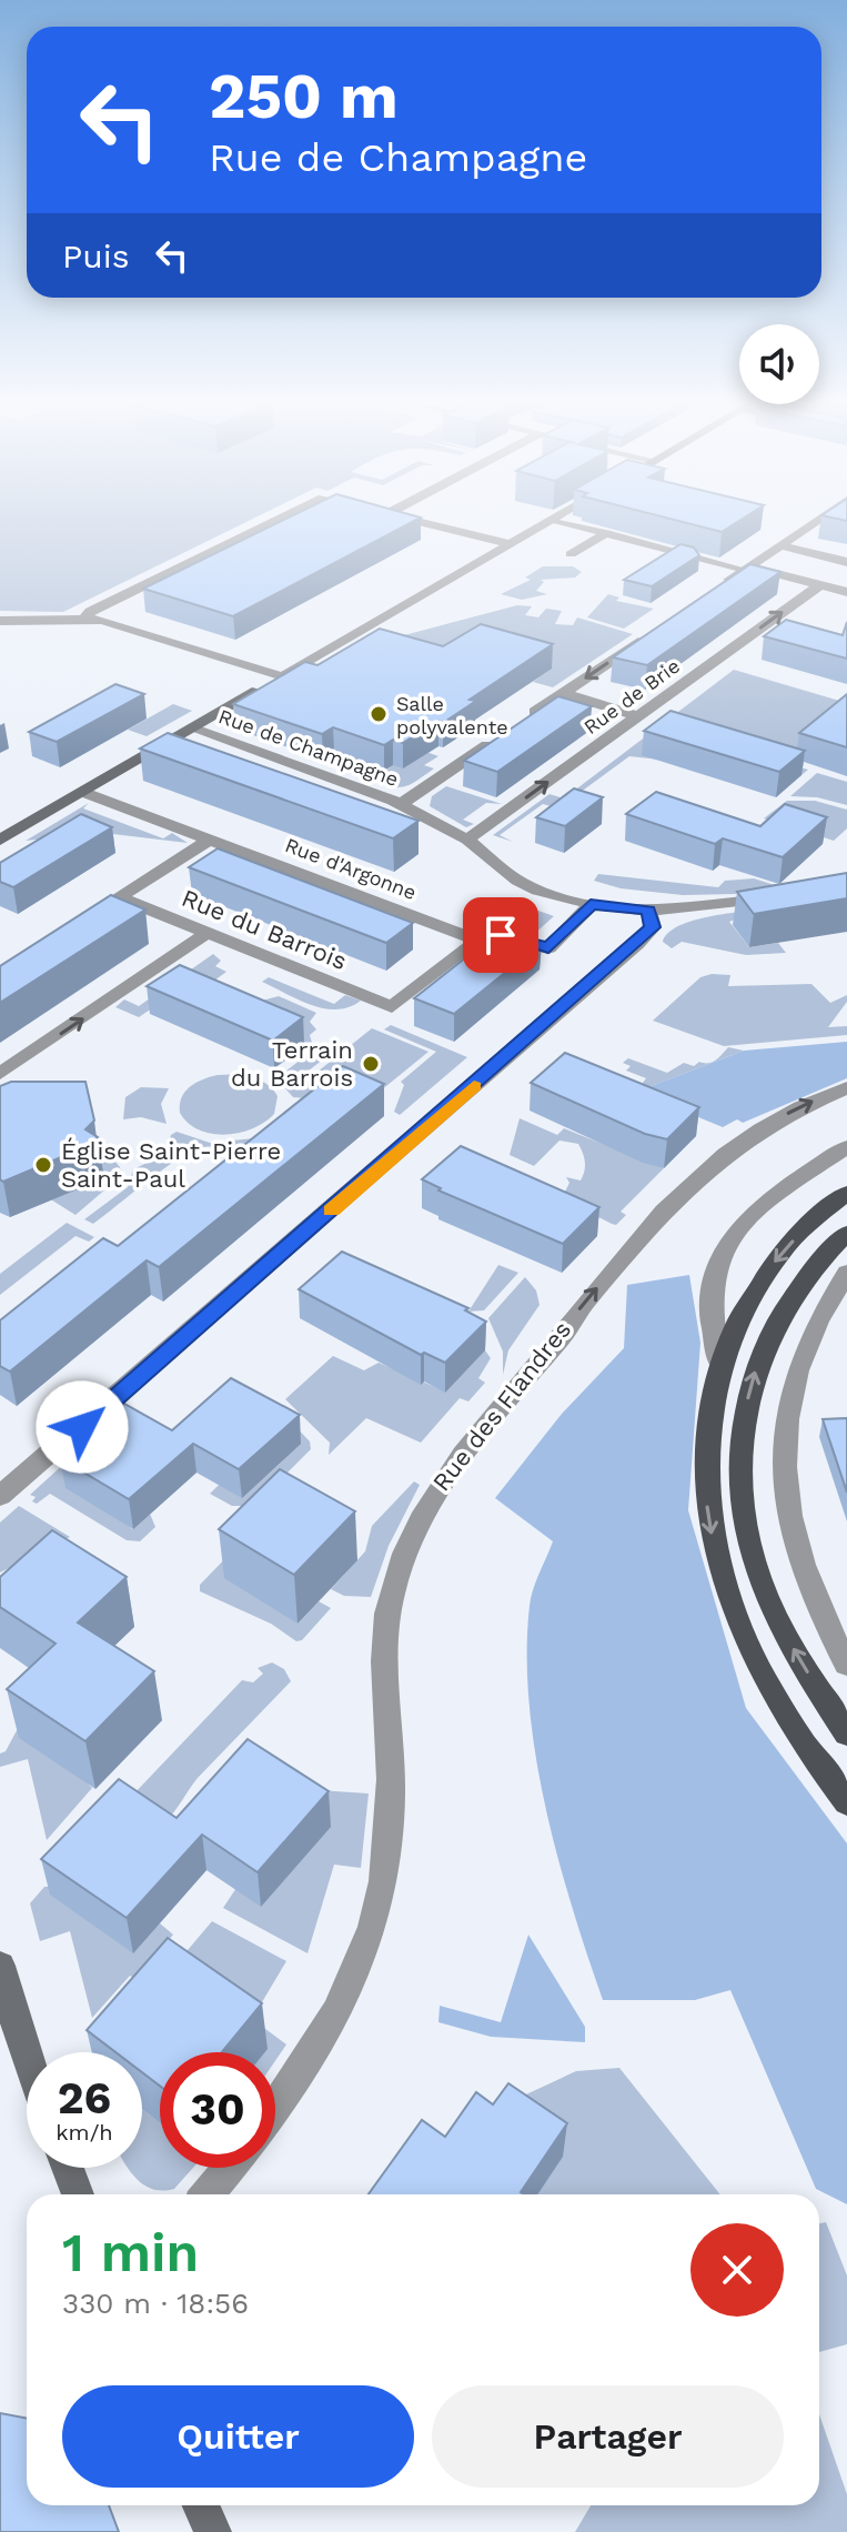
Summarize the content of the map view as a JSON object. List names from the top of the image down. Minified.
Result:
{"streets":{"street":["Rue de Brie","Rue de Champagne","Rue d'Argonne","Rue du Barrois","Rue des Flandres"]},"crossings":[["Rue de Brie","Rue de Champagne"],["Rue de Champagne","Rue d'Argonne"],["Rue d'Argonne","Rue du Barrois"]],"one_way":["Rue des Flandres"],"places":["Salle polyvalente","Terrain du Barrois","Église Saint-Pierre Saint-Paul"],"page":{"turn":["250 m","Rue de Champagne"],"then":"Puis","speed":"26 km/h","limit":"30","heading":["1 min","330 m · 18:56"],"buttons":["Quitter","Partager"]}}
